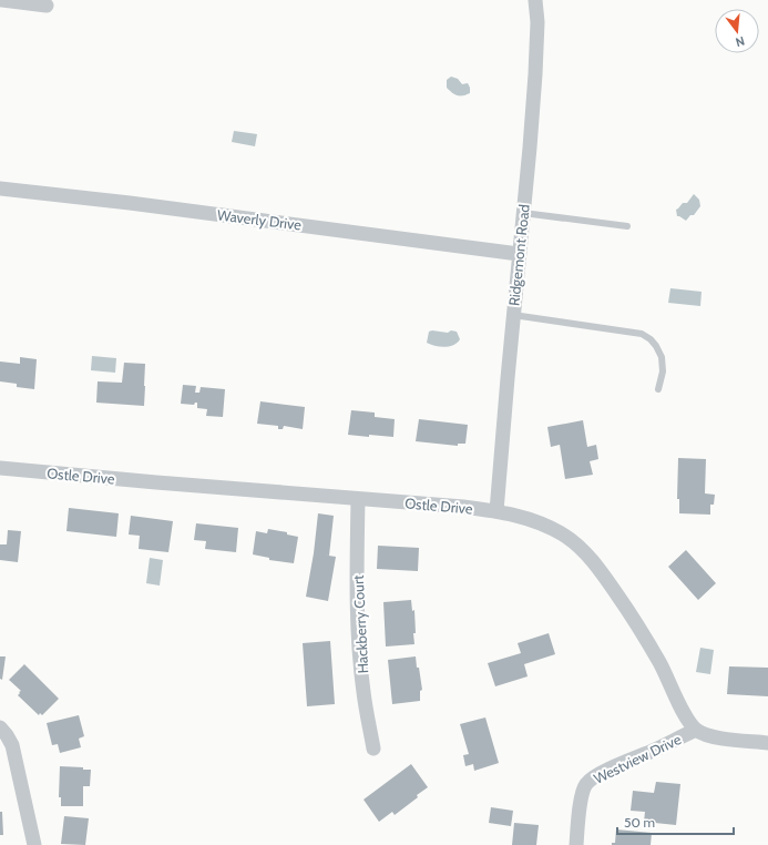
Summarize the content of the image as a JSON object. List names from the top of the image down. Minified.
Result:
{"streets":{"street":["Waverly Drive","Ridgemont Road","Ostle Drive","Hackberry Court","Westview Drive"]},"crossings":[["Waverly Drive","Ridgemont Road"],["Ridgemont Road","Ostle Drive"],["Ostle Drive","Hackberry Court"],["Ostle Drive","Westview Drive"]],"scale_bar":"50 m","north":"bottom"}
